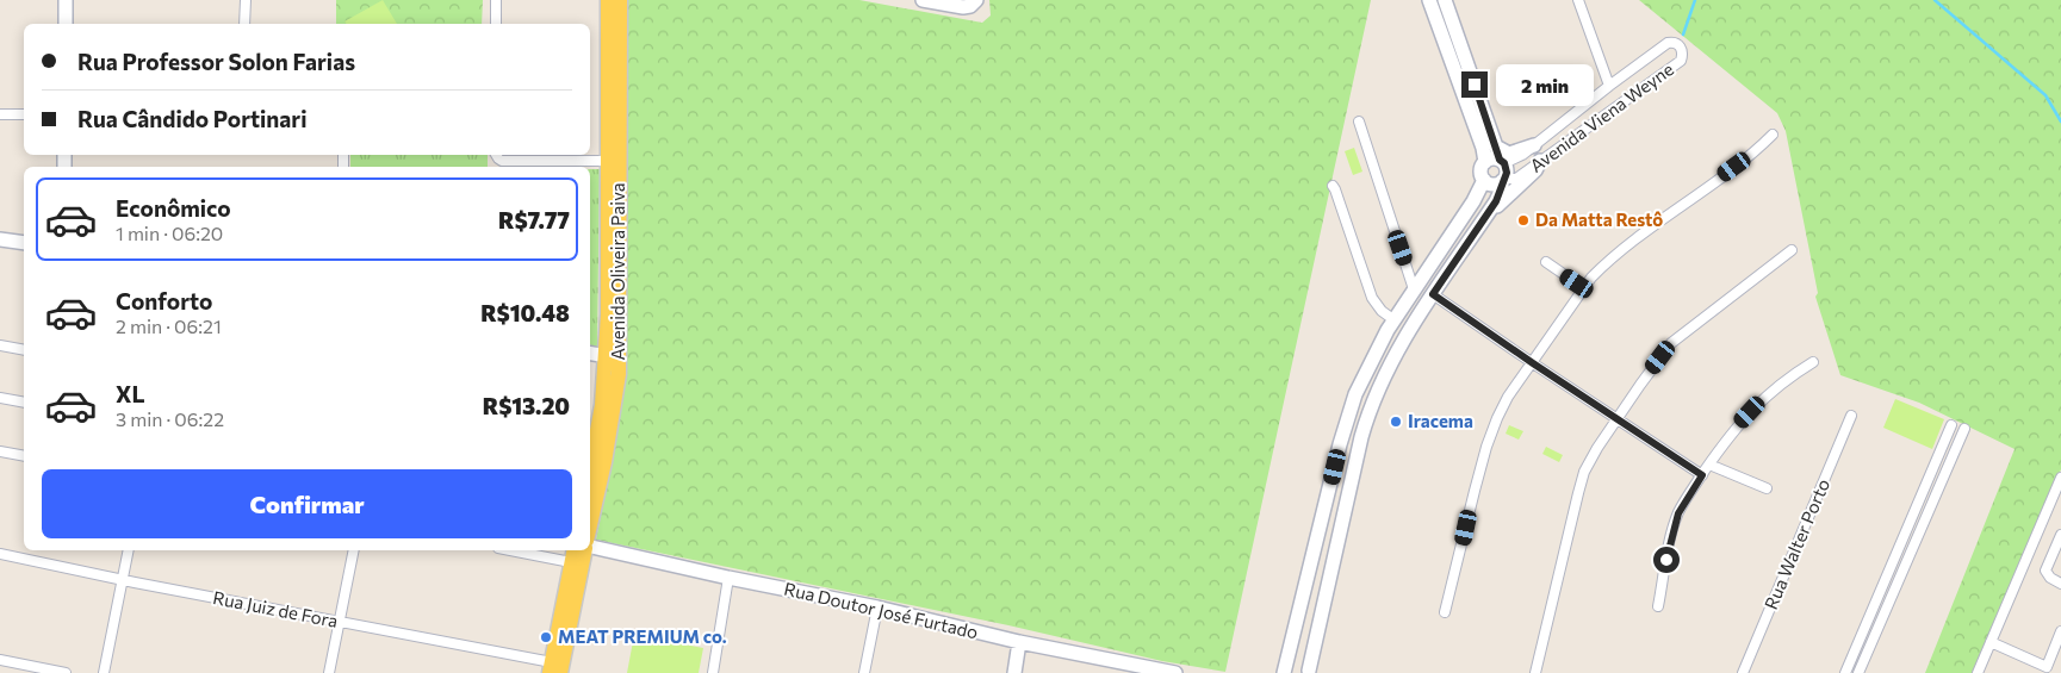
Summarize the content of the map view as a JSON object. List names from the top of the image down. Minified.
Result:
{"streets":{"main road":["Avenida Oliveira Paiva"],"street":["Avenida Viena Weyne","Rua Walter Porto","Rua Juiz de Fora","Rua Doutor José Furtado"]},"places":["Da Matta Restô","Iracema","MEAT PREMIUM co."],"page":{"banner":["Rua Professor Solon Farias","Rua Cândido Portinari"],"bubble":"2 min","list":[{"name":"Econômico","note":"1 min · 06:20","value":"R$7.77"},{"name":"Conforto","note":"2 min · 06:21","value":"R$10.48"},{"name":"XL","note":"3 min · 06:22","value":"R$13.20"}],"buttons":"Confirmar"}}
